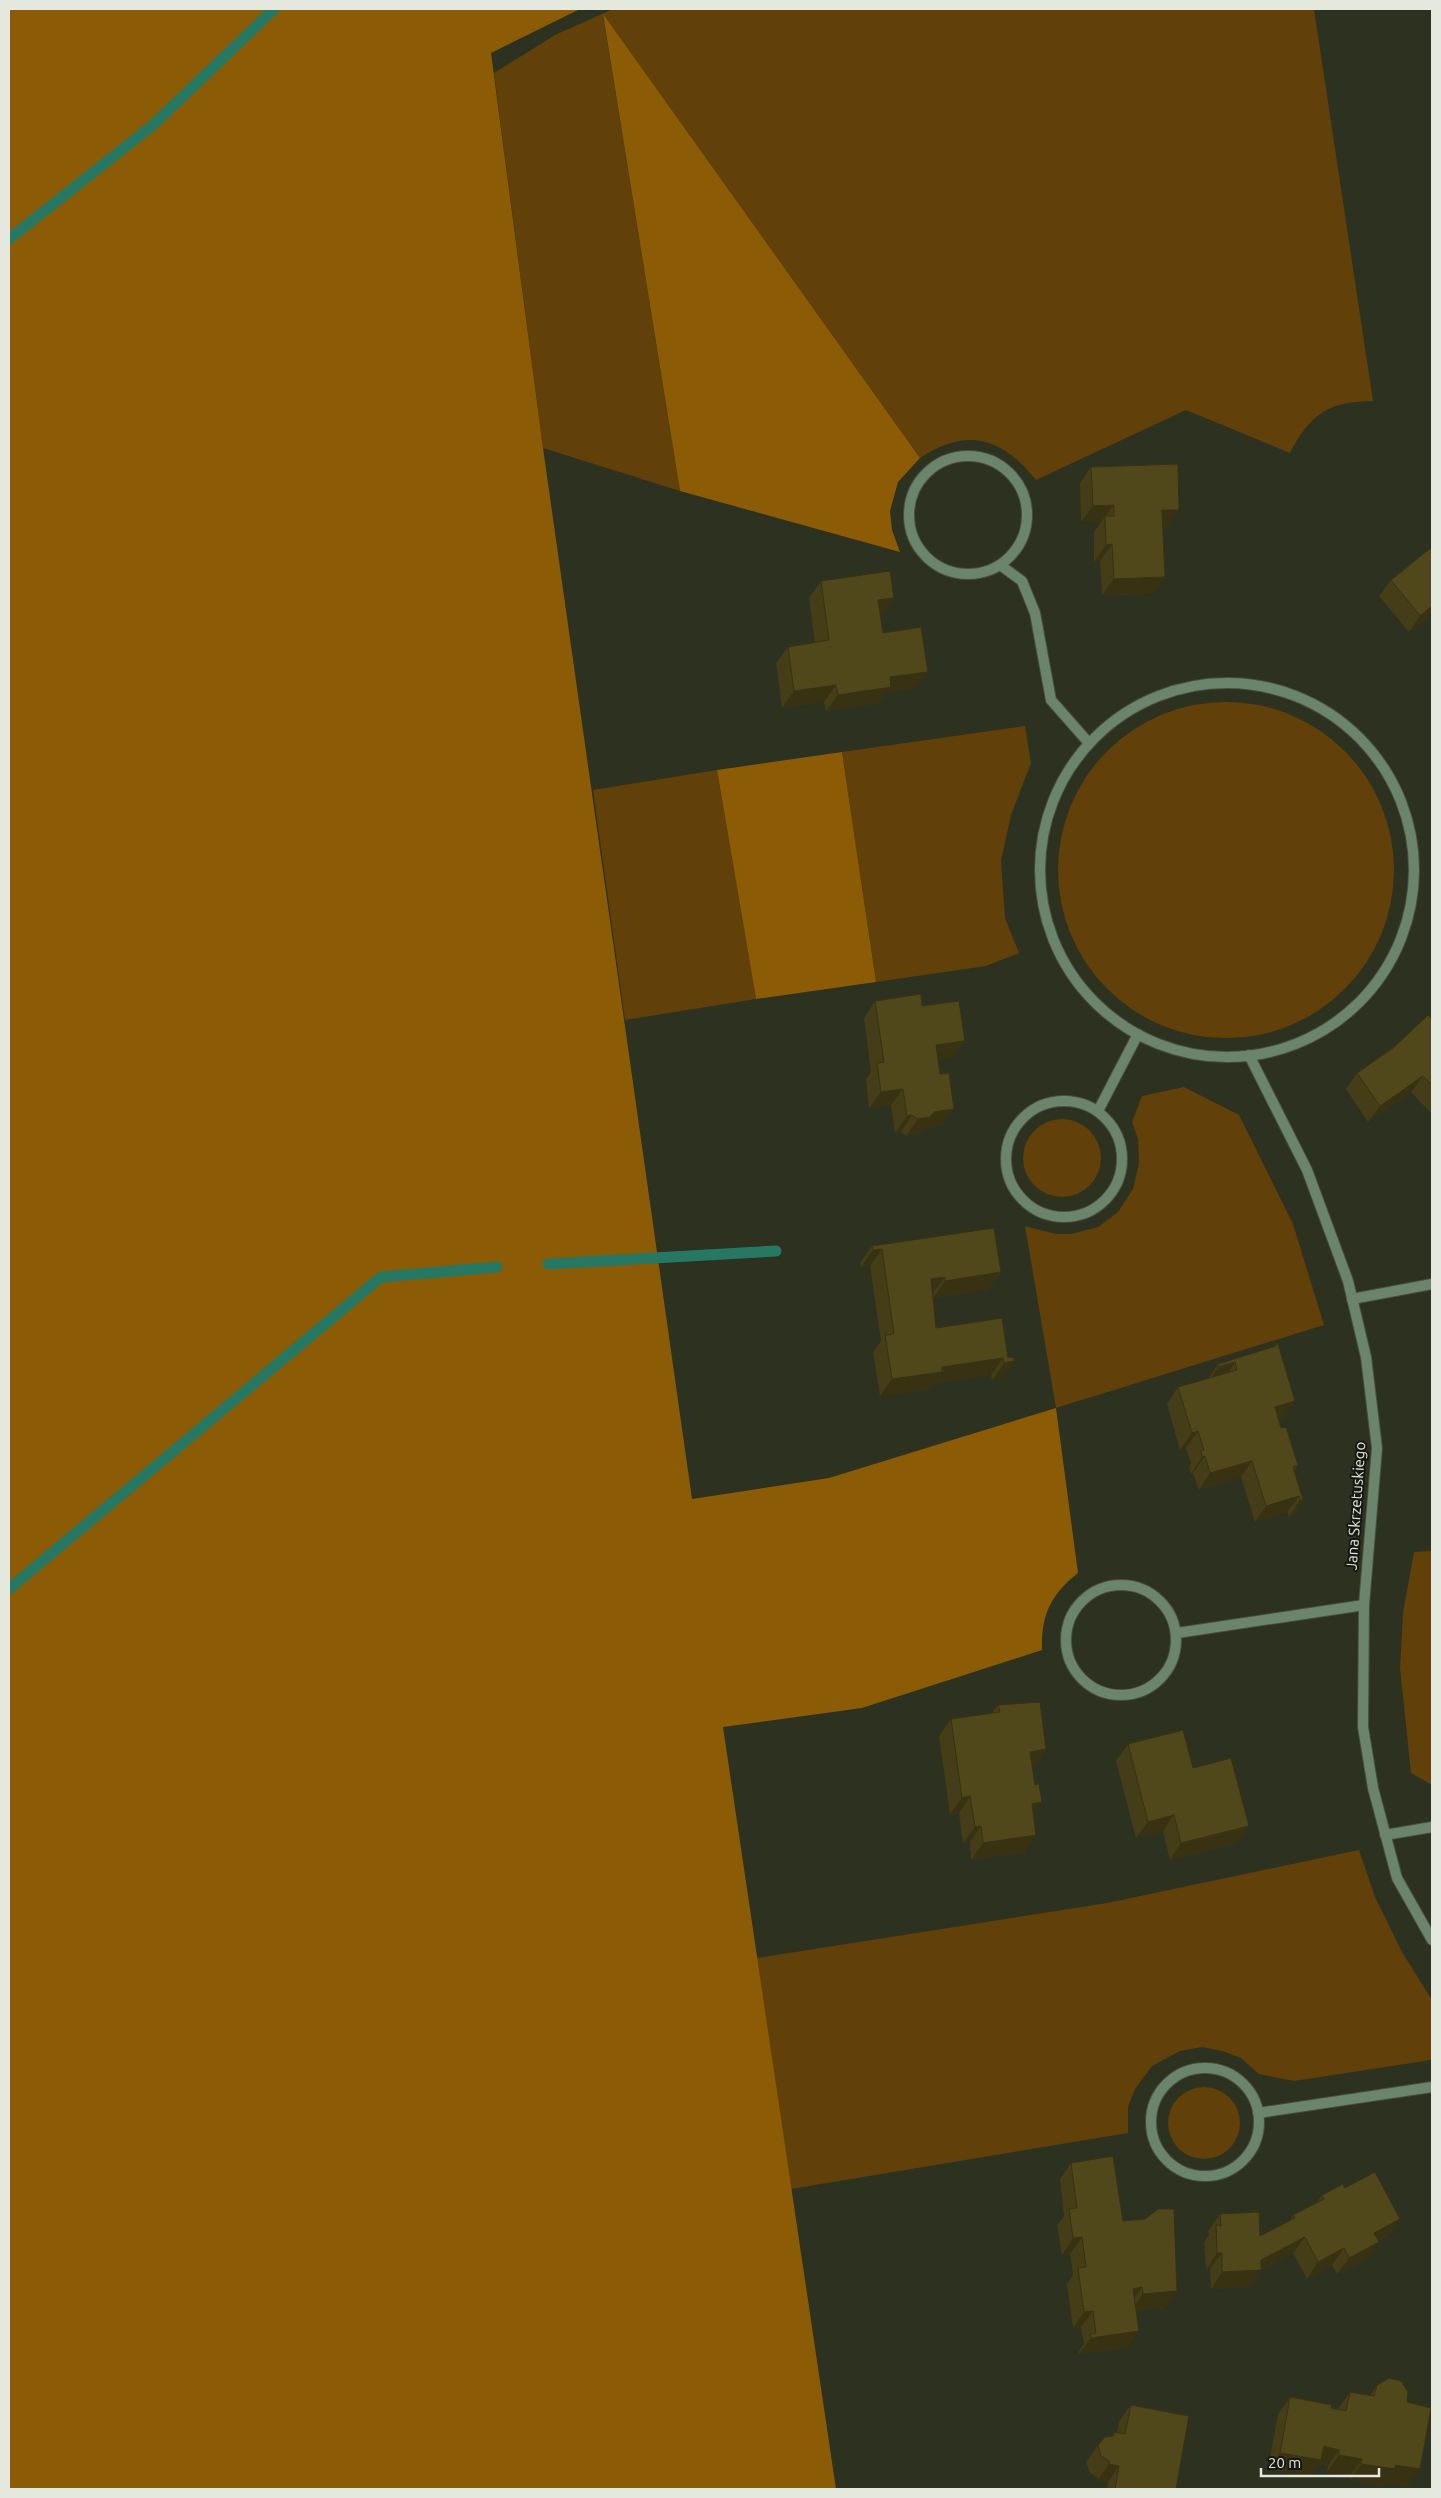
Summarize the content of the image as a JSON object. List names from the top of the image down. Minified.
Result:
{"streets":{"street":["Jana Skrzetuskiego"]},"scale_bar":"20 m"}
